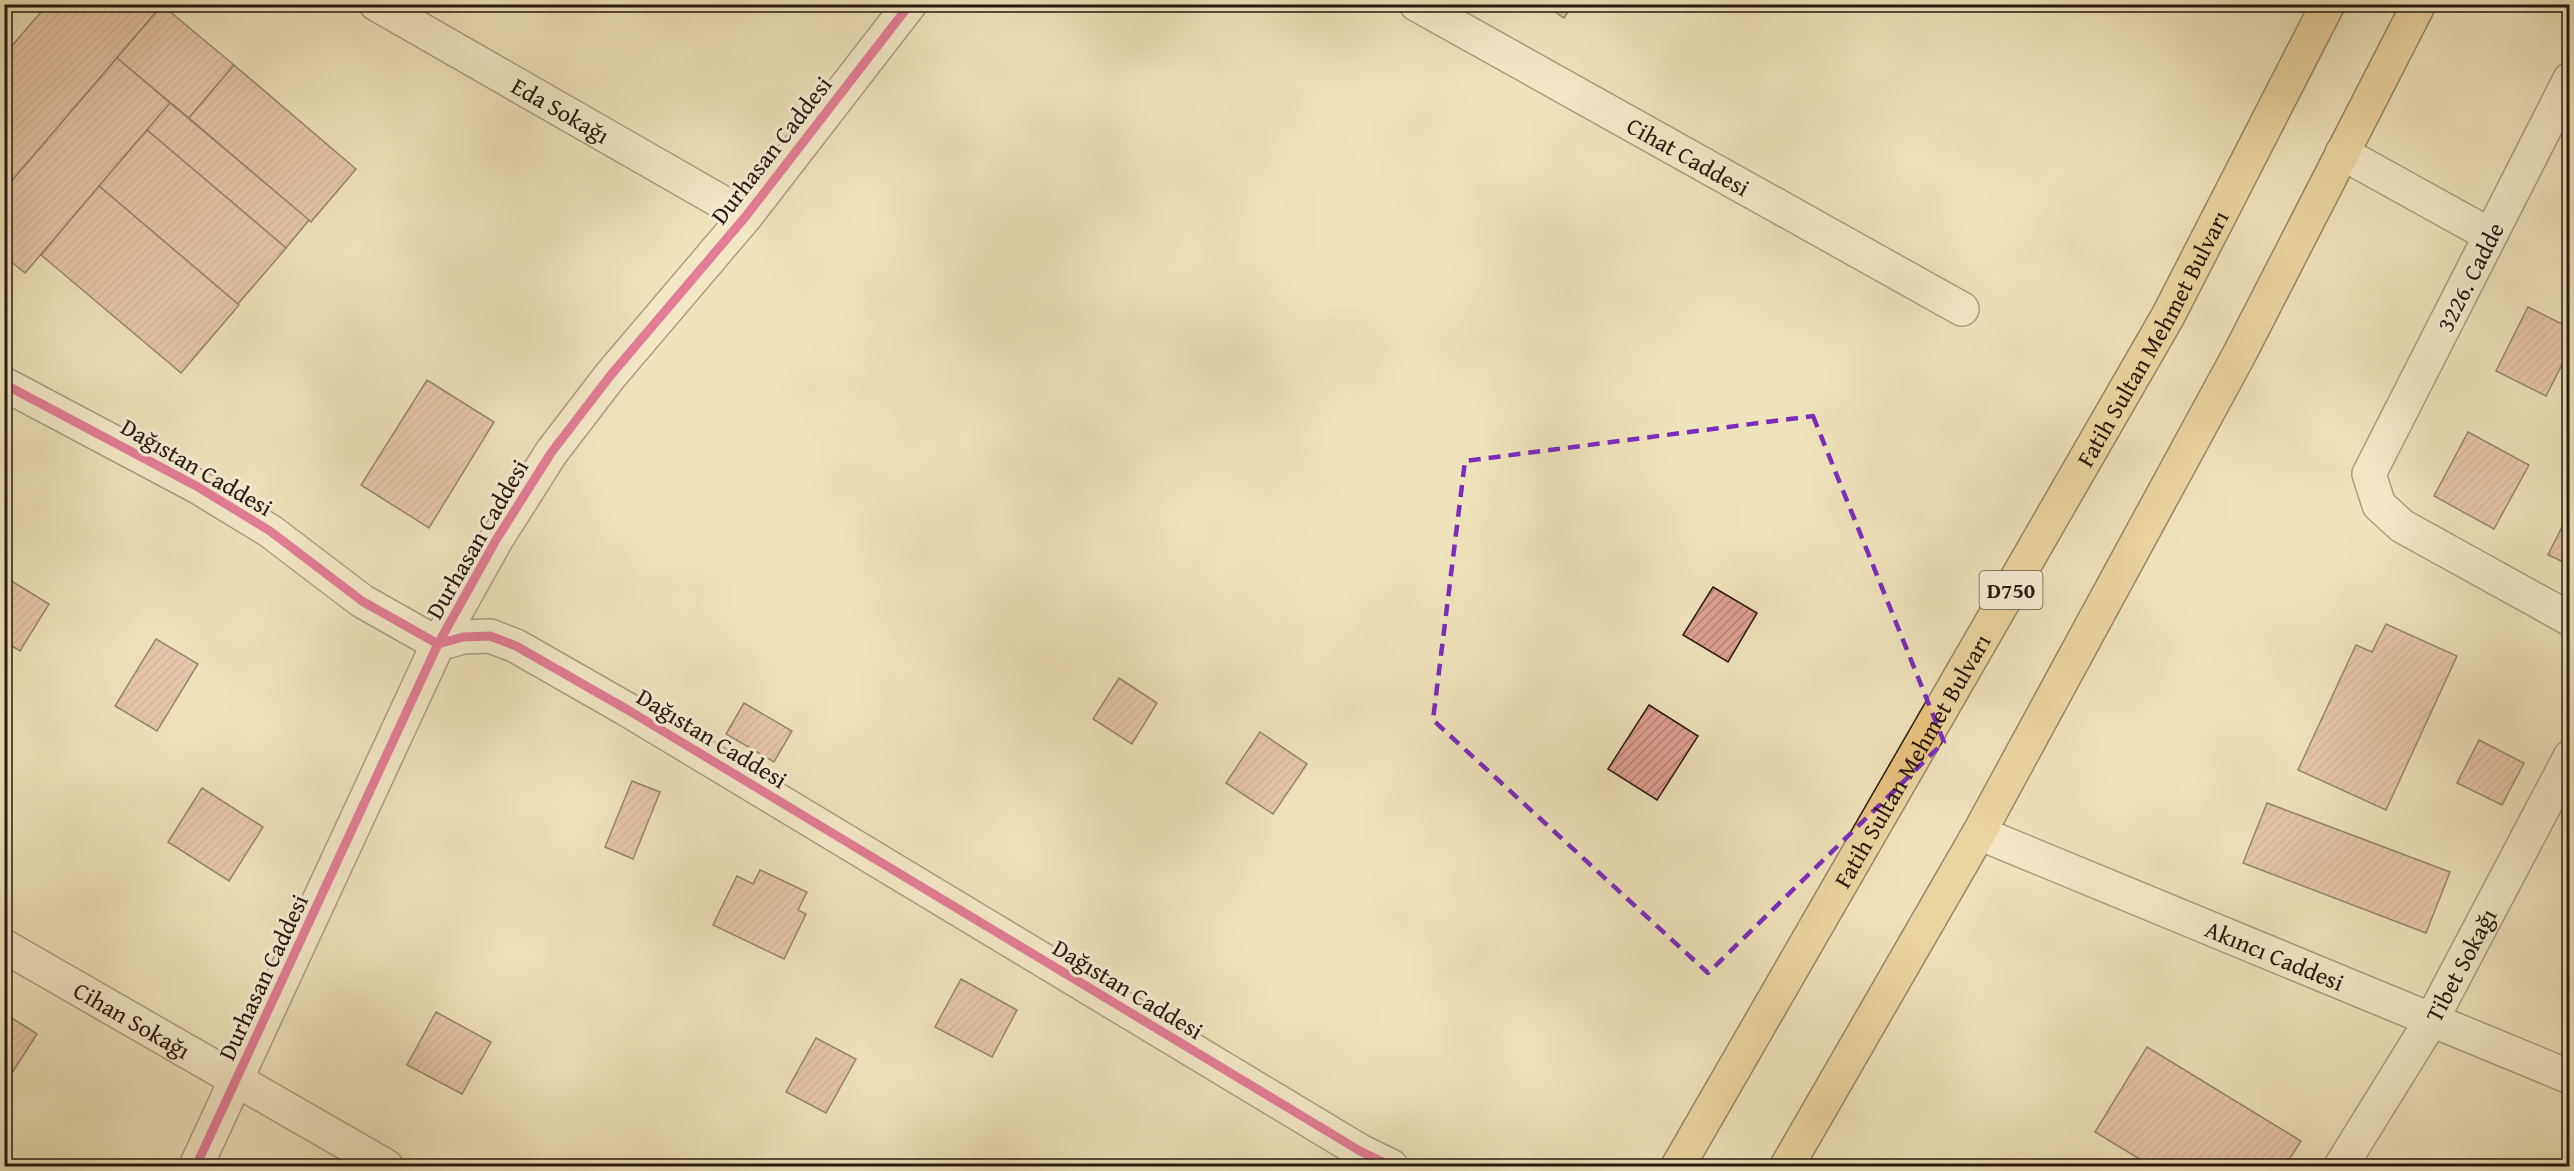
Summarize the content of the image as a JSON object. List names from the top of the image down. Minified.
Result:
{"streets":{"highway":["Fatih Sultan Mehmet Bulvarı","D750"],"street":["Eda Sokağı","Durhasan Caddesi","Cihat Caddesi","3226. Cadde","Dağıstan Caddesi","Akıncı Caddesi","Tibet Sokağı","Cihan Sokağı"]},"crossings":[["Eda Sokağı","Durhasan Caddesi"],["Durhasan Caddesi","Dağıstan Caddesi"],["Durhasan Caddesi","Cihan Sokağı"],["Akıncı Caddesi","Tibet Sokağı"]]}
